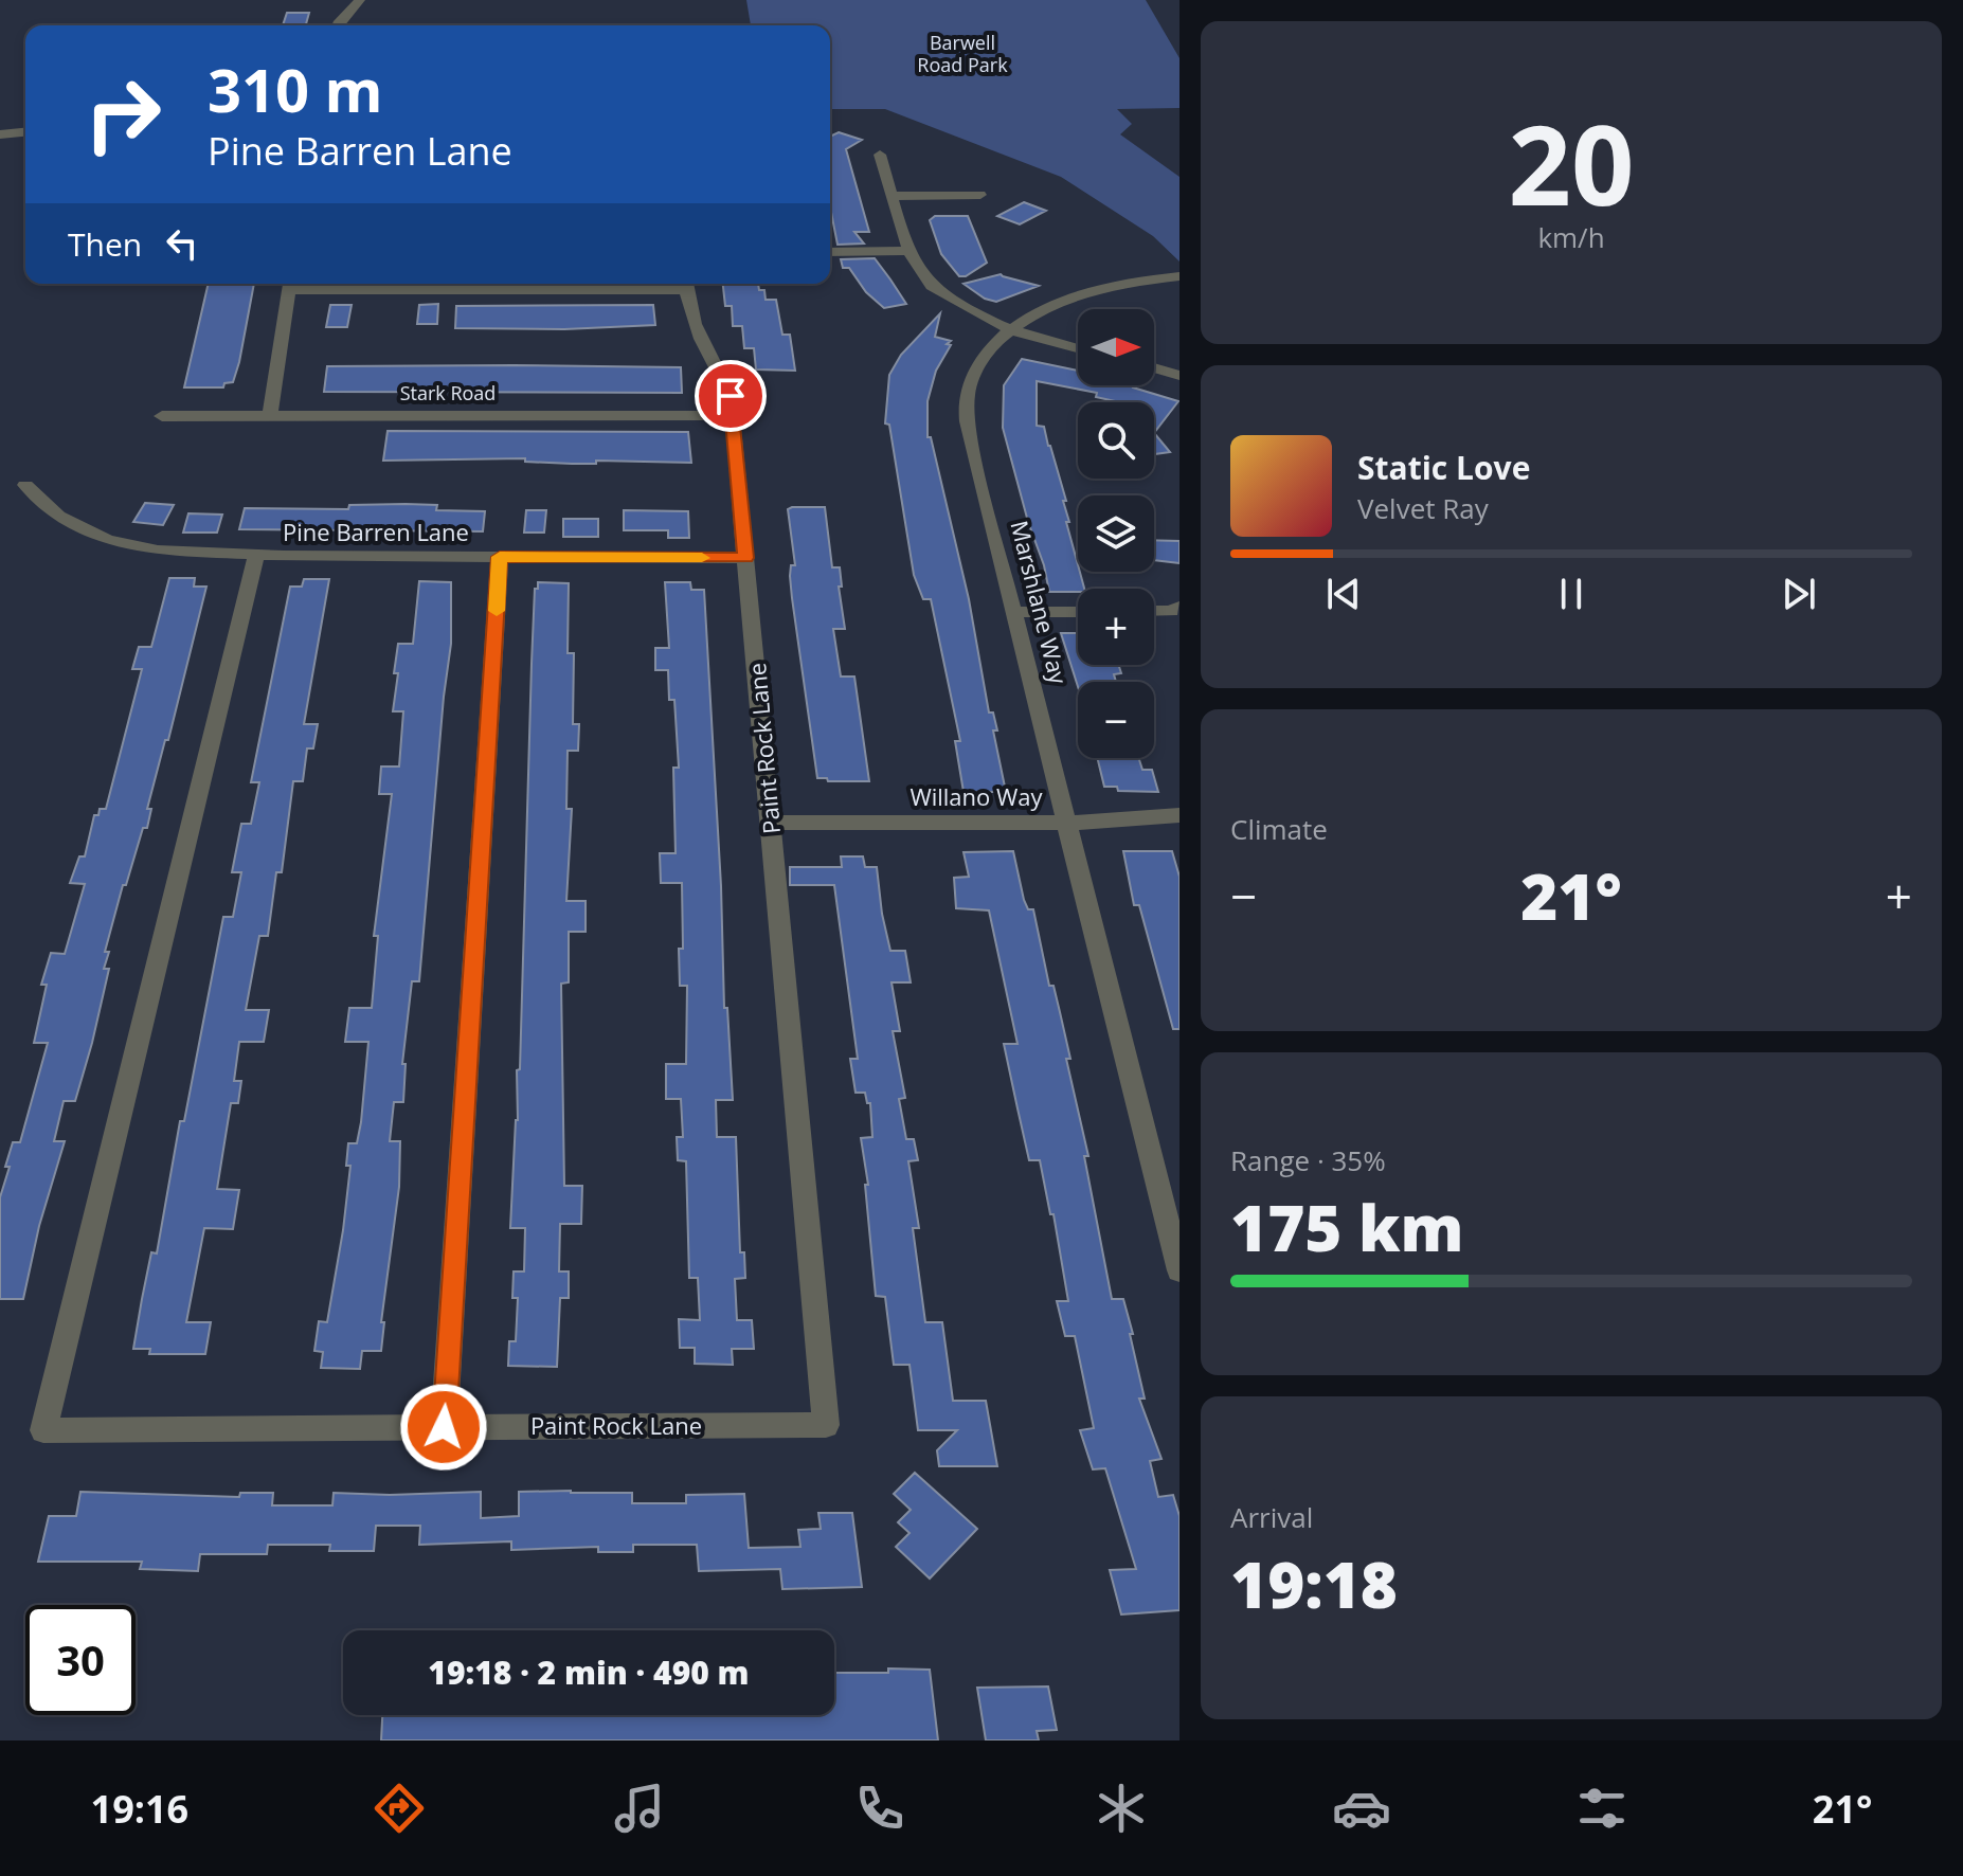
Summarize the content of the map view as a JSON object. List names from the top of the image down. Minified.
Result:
{"streets":{"street":["Stark Road","Pine Barren Lane","Marshlane Way","Paint Rock Lane","Willano Way"]},"crossings":[["Stark Road","Paint Rock Lane"],["Pine Barren Lane","Paint Rock Lane"],["Marshlane Way","Willano Way"],["Paint Rock Lane","Willano Way"]],"parks":["Barwell Road Park"],"north":"right","page":{"tile":[["20","km/h"],"Climate",["Range · 35%","175 km"],["Arrival","19:18"]],"turn":["310 m","Pine Barren Lane"],"then":"Then","map_buttons":["+","−"],"song":["Static Love","Velvet Ray"],"heat":["−","21°","+"],"limit":"30","trip":"19:18 · 2 min · 490 m","tabs":["19:16","21°"]}}
